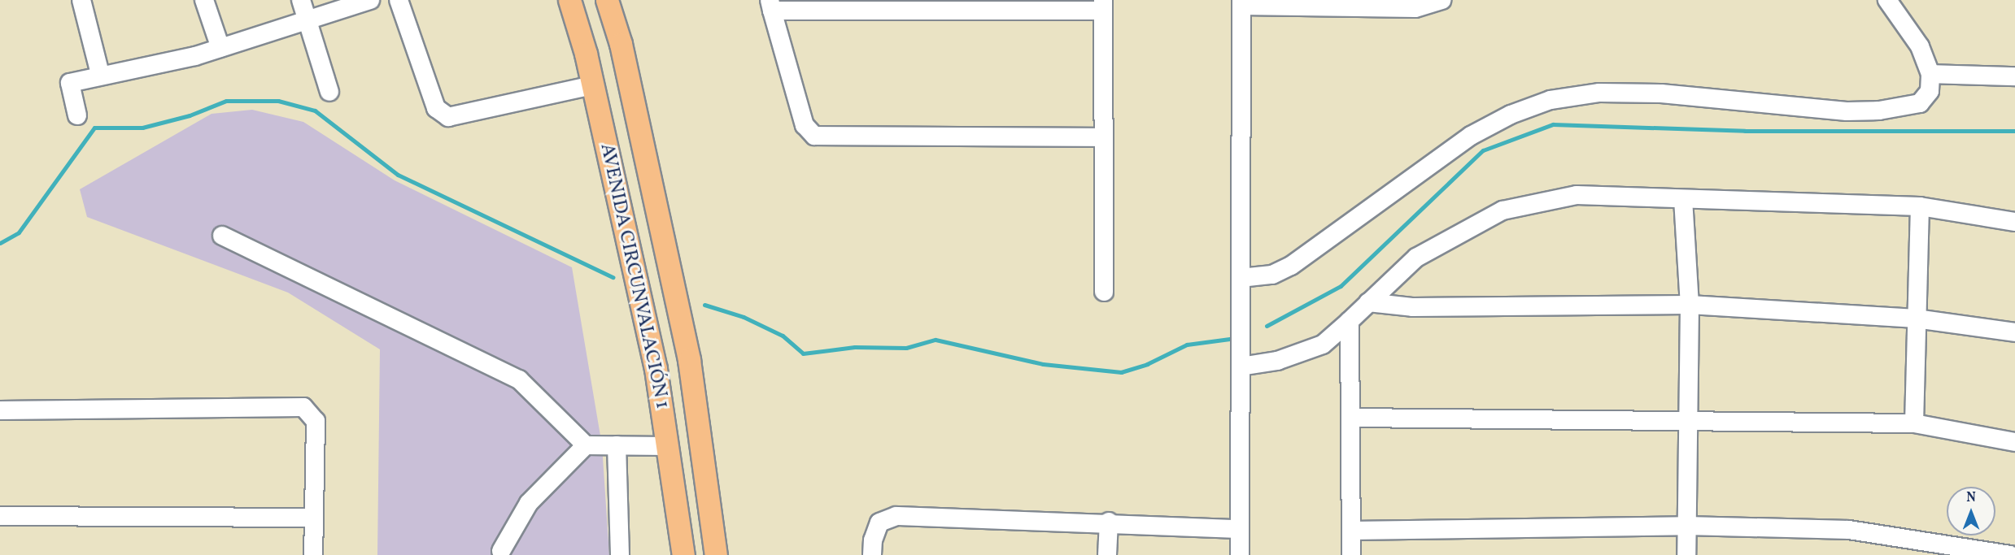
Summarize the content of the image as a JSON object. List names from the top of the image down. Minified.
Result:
{"streets":{"main road":["AVENIDA CIRCUNVALACIÓN 1"]},"north":"top"}
